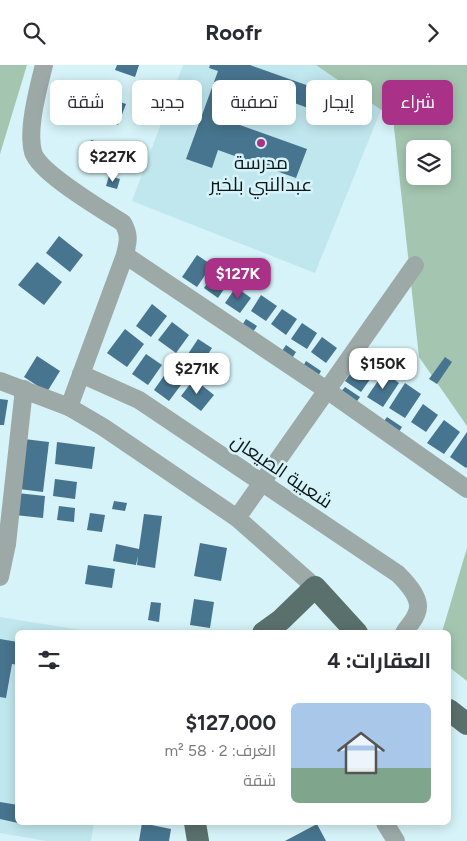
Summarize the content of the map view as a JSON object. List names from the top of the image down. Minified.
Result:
{"streets":{"street":["شعبية الصيعان"]},"places":["مدرسة عبدالنبي بلخير"],"page":{"header":"Roofr","chip":["شراء","إيجار","تصفية","جديد","شقة"],"price":["$227K","$127K","$150K","$271K"],"heading":"العقارات: 4","list":[{"name":"$127,000","note":"الغرف: 2 · 58 m² · شقة"}]}}
